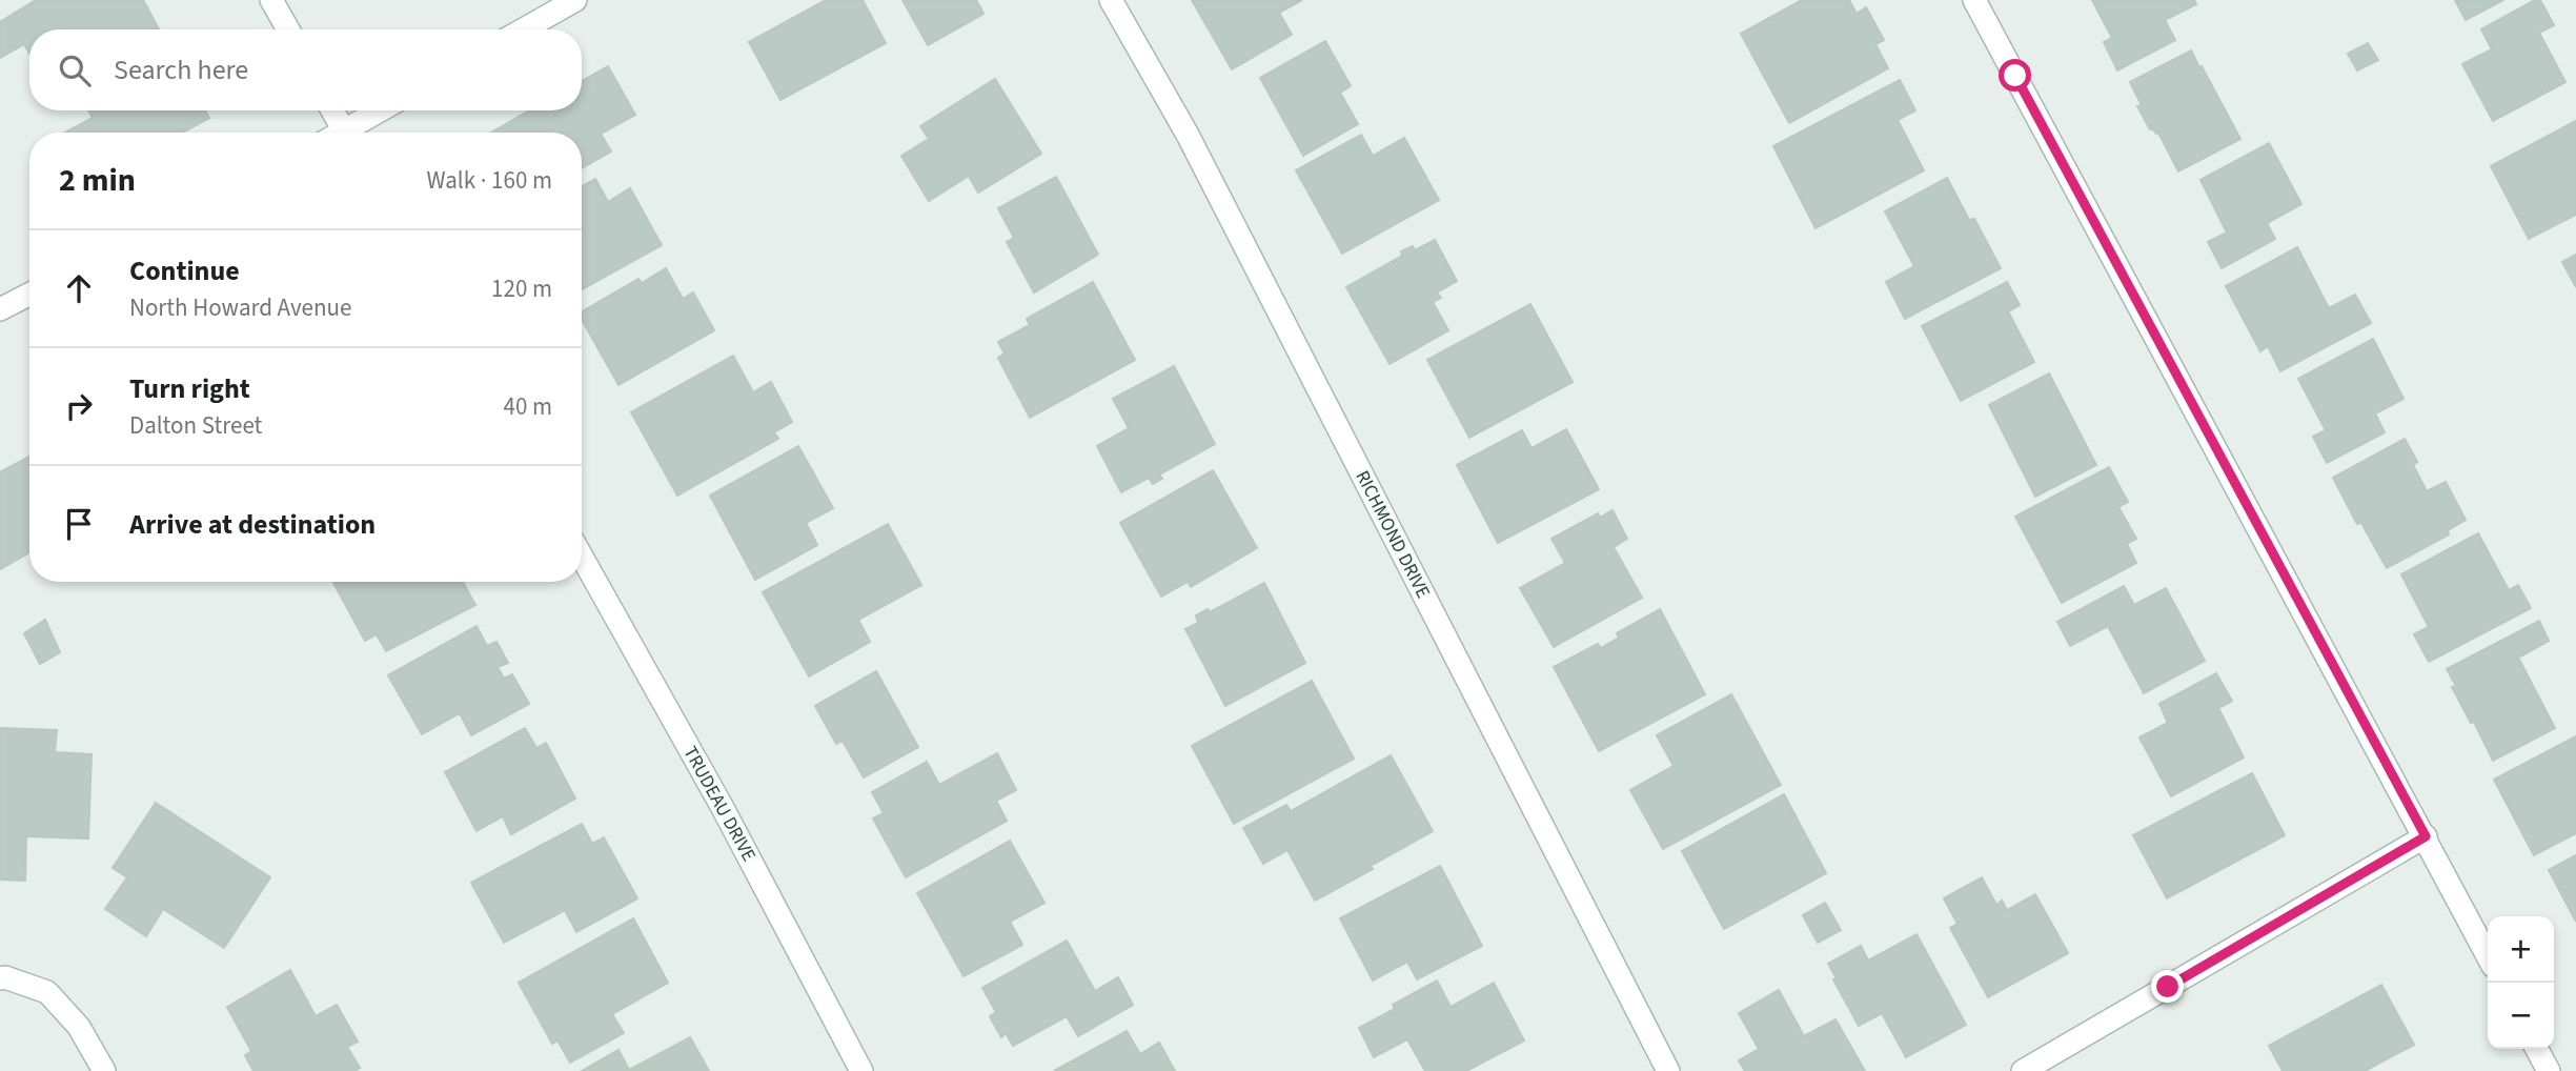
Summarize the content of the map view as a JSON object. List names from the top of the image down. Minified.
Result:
{"streets":{"street":["RICHMOND DRIVE","TRUDEAU DRIVE"]},"page":{"search":"Search here","heading":["2 min","Walk · 160 m"],"list":[["Continue","North Howard Avenue","120 m"],["Turn right","Dalton Street","40 m"],"Arrive at destination"],"map_buttons":["+","−"]}}
